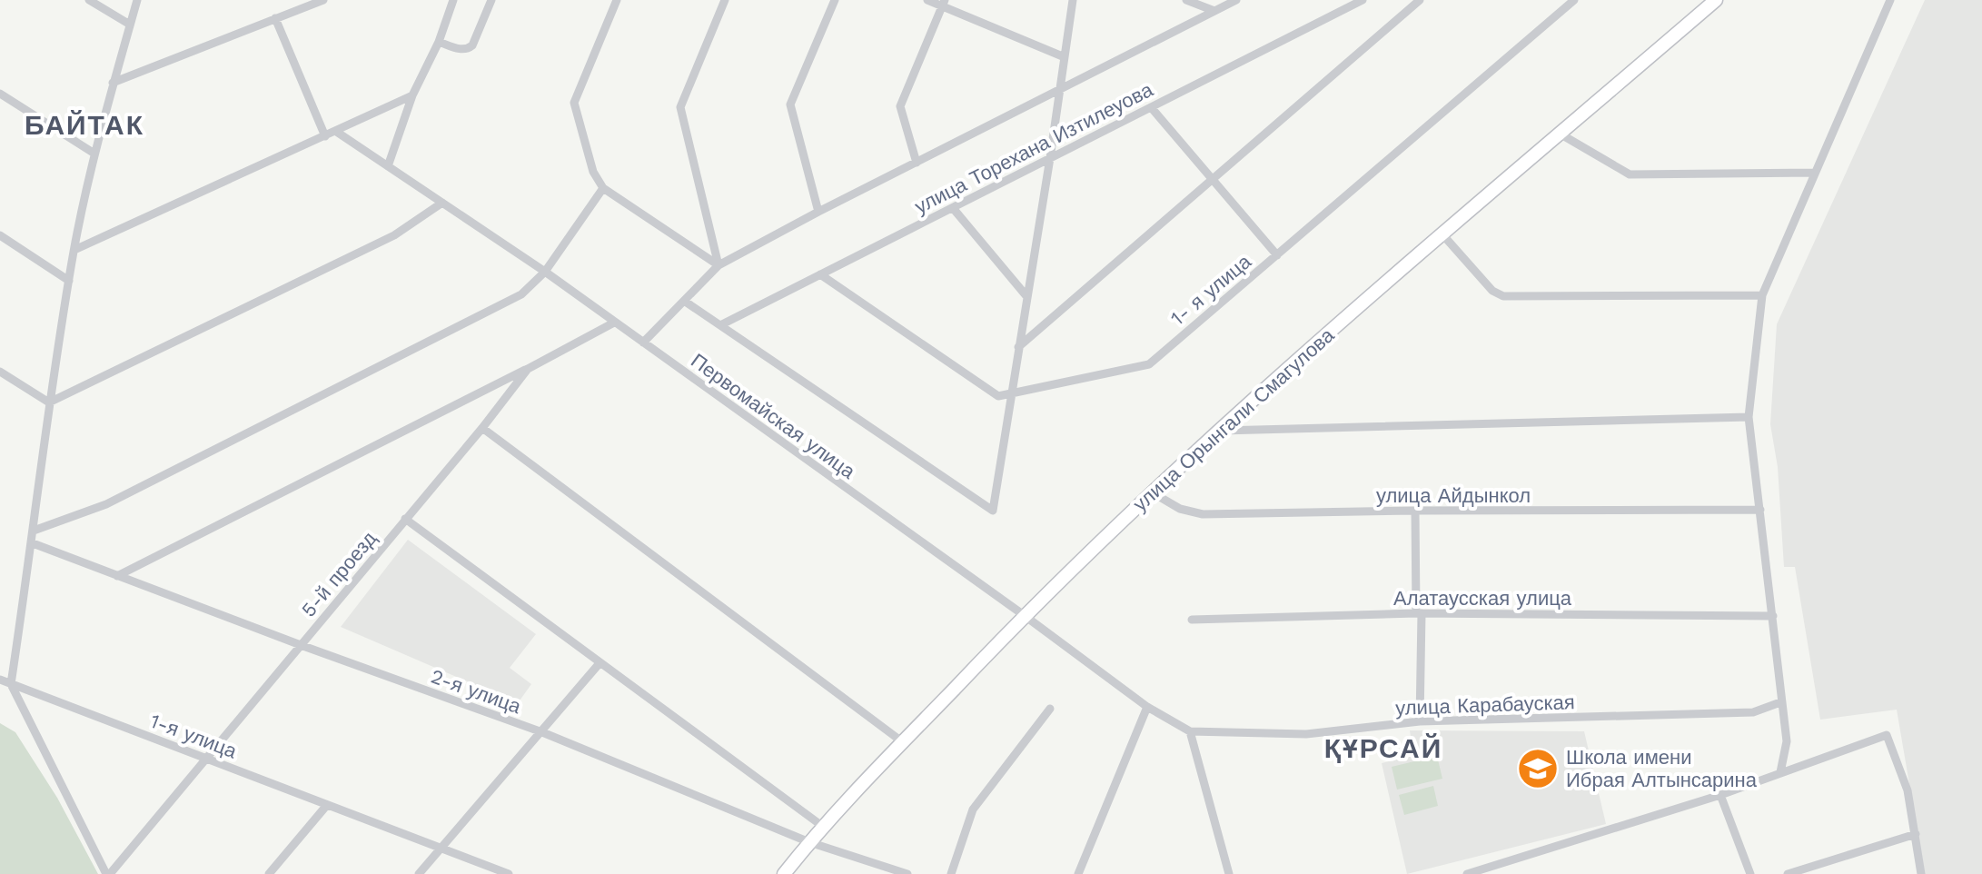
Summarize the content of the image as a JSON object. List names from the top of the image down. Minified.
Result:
{"streets":{"main road":["улица Орынгали Смагулова"],"street":["улица Торехана Изтилеуова","1- я улица","Первомайская улица","улица Айдынкол","5-й проезд","Алатаусская улица","2-я улица","улица Карабауская","1-я улица"]},"crossings":[["улица Торехана Изтилеуова","1- я улица"],["улица Торехана Изтилеуова","Первомайская улица"],["Первомайская улица","улица Орынгали Смагулова"],["Первомайская улица","5-й проезд"],["Первомайская улица","улица Карабауская"],["улица Орынгали Смагулова","улица Айдынкол"],["улица Орынгали Смагулова","2-я улица"],["5-й проезд","2-я улица"],["5-й проезд","1-я улица"]],"districts":["БАЙТАК","ҚҰРСАЙ"],"places":{"school or university":["Школа имени Ибрая Алтынсарина"]}}
